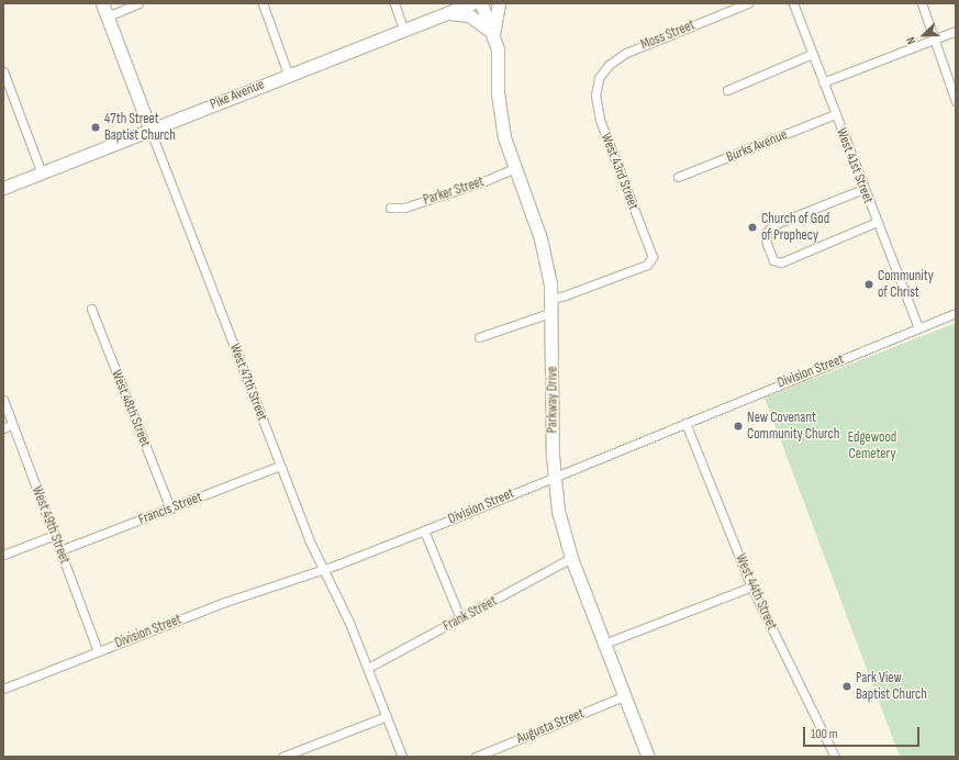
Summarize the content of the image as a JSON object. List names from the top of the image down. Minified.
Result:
{"streets":{"street":["Moss Street","Pike Avenue","Burks Avenue","West 41st Street","West 43rd Street","Parker Street","Division Street","West 47th Street","Parkway Drive","West 48th Street","Francis Street","West 49th Street","West 44th Street","Frank Street","Augusta Street"]},"crossings":[["Moss Street","West 43rd Street"],["Pike Avenue","West 47th Street"],["Burks Avenue","West 41st Street"],["West 41st Street","Division Street"],["West 43rd Street","Parkway Drive"],["Parker Street","Parkway Drive"],["Division Street","West 47th Street"],["Division Street","Parkway Drive"],["Division Street","West 49th Street"],["Division Street","West 44th Street"],["West 47th Street","Francis Street"],["West 47th Street","Frank Street"],["Parkway Drive","Frank Street"],["Parkway Drive","Augusta Street"],["West 48th Street","Francis Street"],["Francis Street","West 49th Street"]],"parks":["Edgewood Cemetery"],"places":["47th Street Baptist Church","Church of God of Prophecy","Community of Christ","New Covenant Community Church","Park View Baptist Church"],"scale_bar":"100 m","north":"bottom left"}
